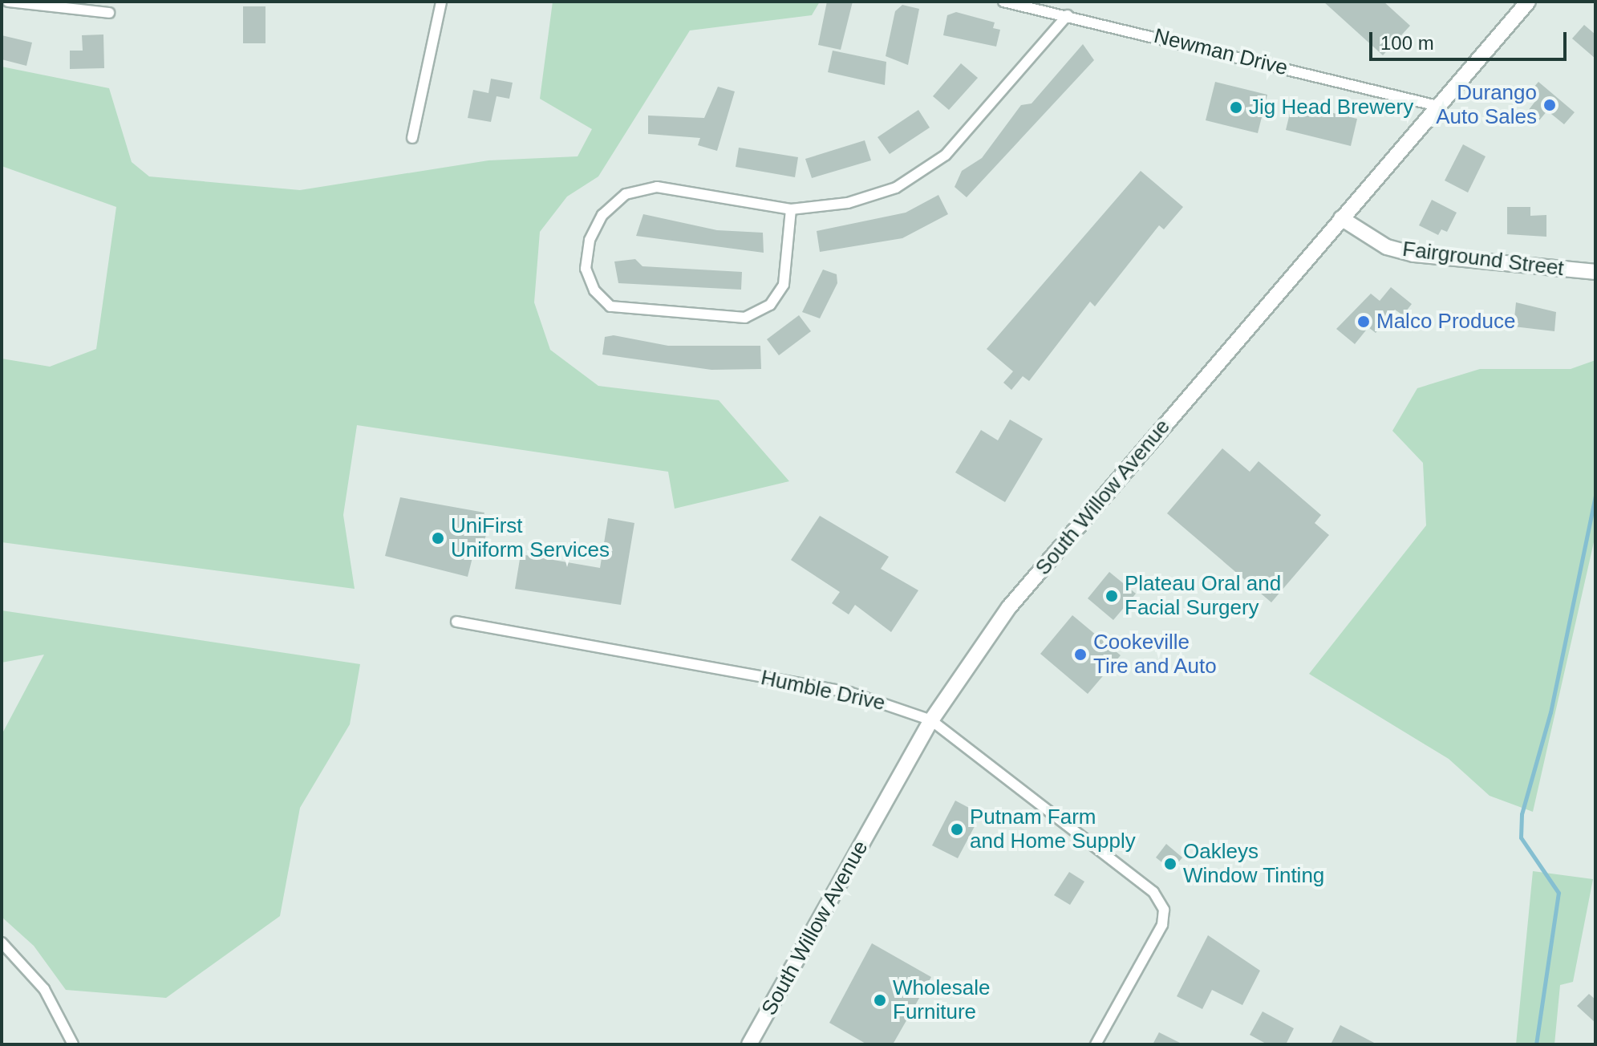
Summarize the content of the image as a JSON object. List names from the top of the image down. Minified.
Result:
{"streets":{"main road":["Fairground Street","South Willow Avenue"],"street":["Newman Drive","Humble Drive"]},"crossings":[["Newman Drive","South Willow Avenue"],["Fairground Street","South Willow Avenue"],["South Willow Avenue","Humble Drive"]],"places":["Durango Auto Sales","Jig Head Brewery","Malco Produce","UniFirst Uniform Services","Plateau Oral and Facial Surgery","Cookeville Tire and Auto","Putnam Farm and Home Supply","Oakleys Window Tinting","Wholesale Furniture"],"scale_bar":"100 m"}
